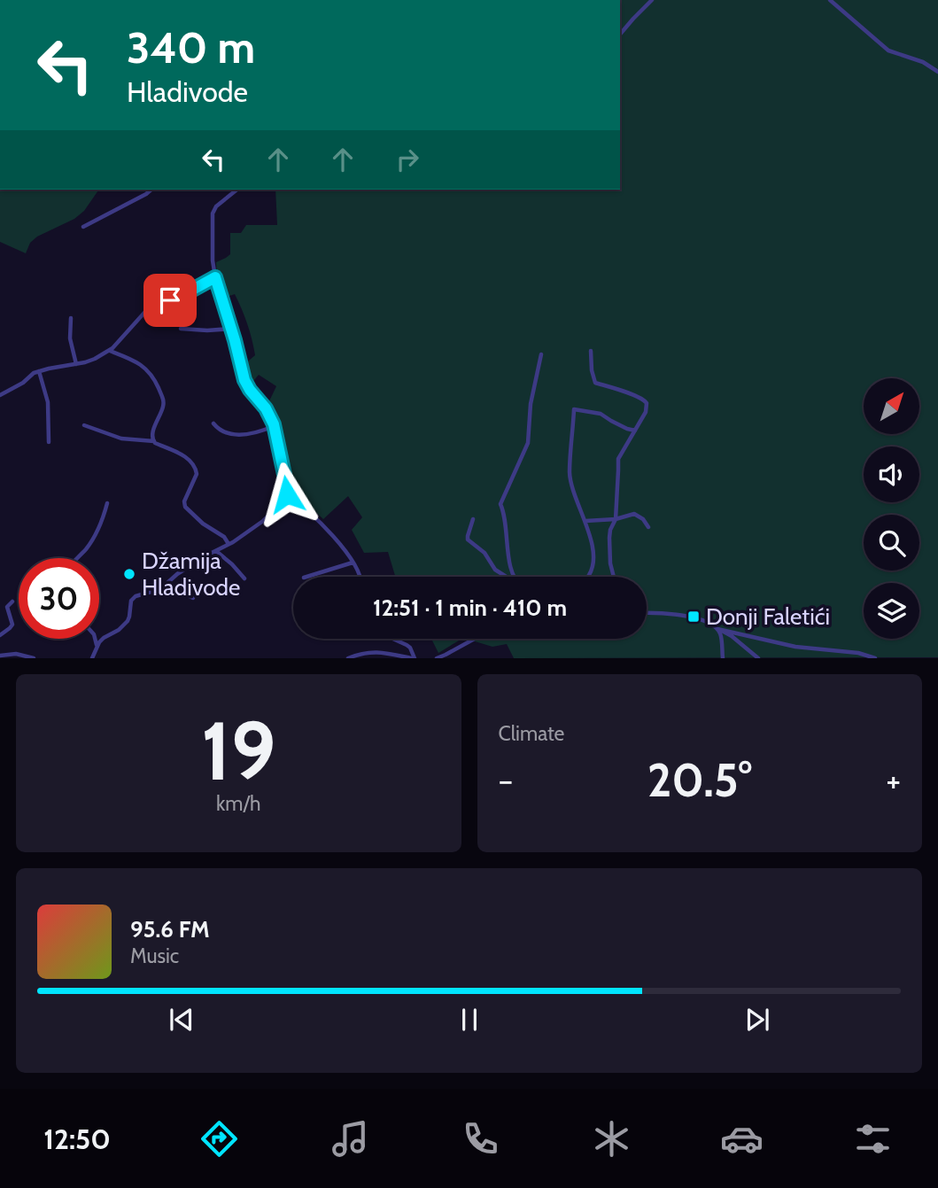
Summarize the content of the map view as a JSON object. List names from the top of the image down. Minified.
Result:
{"places":{"other":["Džamija Hladivode"],"transit":["Donji Faletići"]},"north":"top right","page":{"turn":["340 m","Hladivode"],"limit":"30","trip":"12:51 · 1 min · 410 m","tile":[["19","km/h"],"Climate"],"heat":["−","20.5°","+"],"song":["95.6 FM","Music"],"tabs":"12:50"}}
